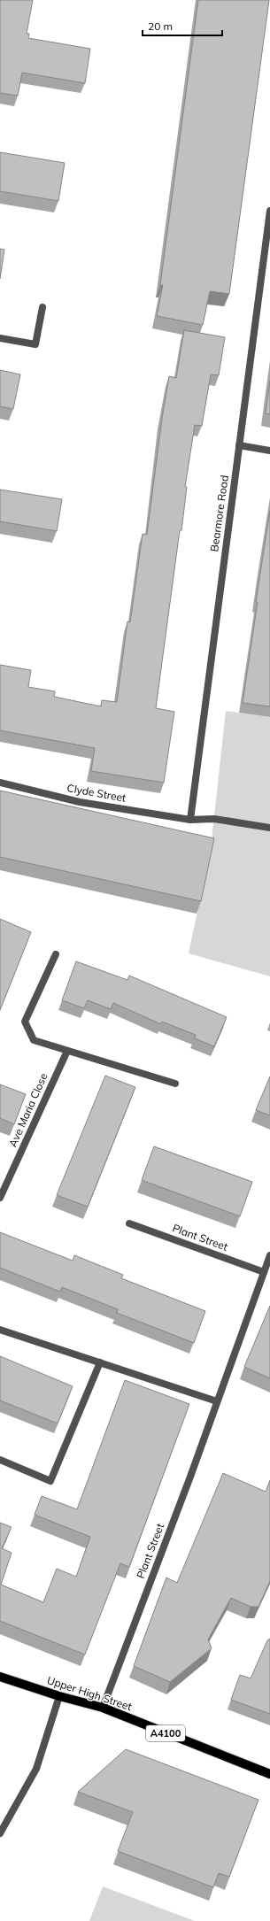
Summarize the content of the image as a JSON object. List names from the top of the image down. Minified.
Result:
{"streets":{"main road":["Upper High Street","A4100"],"street":["Bearmore Road","Clyde Street","Ave Maria Close","Plant Street"]},"crossings":[["Bearmore Road","Clyde Street"],["Plant Street","Upper High Street"]],"scale_bar":"20 m"}
